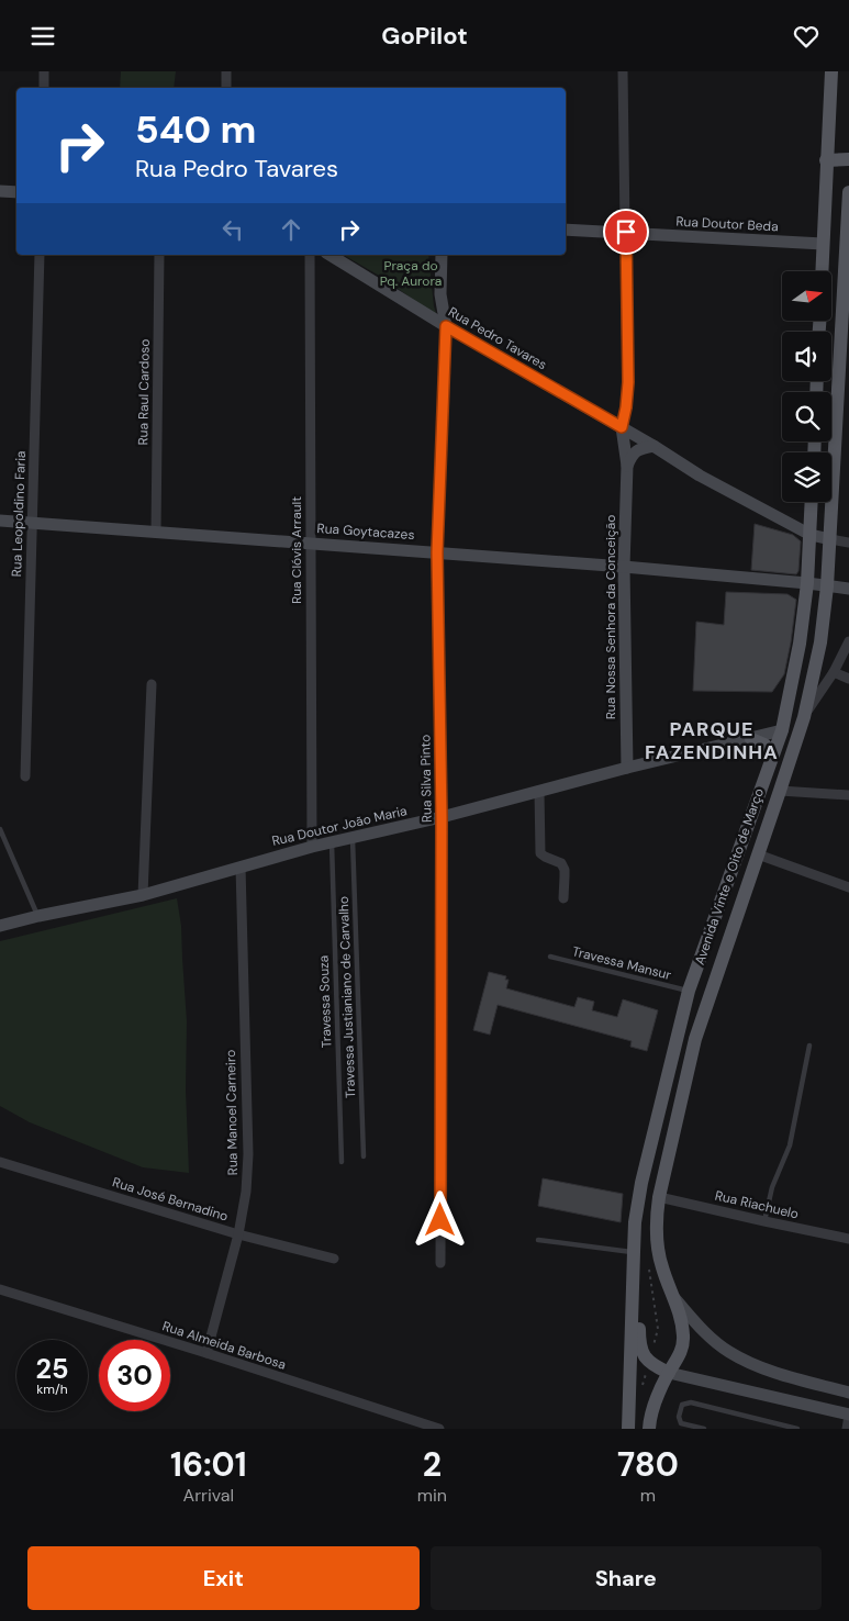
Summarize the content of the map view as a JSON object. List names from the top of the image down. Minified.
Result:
{"streets":{"main road":["Avenida Vinte e Oito de Março"],"street":["Rua Doutor Beda","Rua Pedro Tavares","Rua Raul Cardoso","Rua Leopoldino Faria","Rua Goytacazes","Rua Clóvis Arrault","Rua Nossa Senhora da Conceição","Rua Silva Pinto","Rua Doutor João Maria","Rua Manoel Carneiro","Rua José Bernadino","Rua Riachuelo","Rua Almeida Barbosa"],"lane":["Travessa Mansur","Travessa Justianiano de Carvalho","Travessa Souza"]},"crossings":[["Rua Doutor Beda","Rua Nossa Senhora da Conceição"],["Rua Pedro Tavares","Rua Nossa Senhora da Conceição"],["Rua Pedro Tavares","Rua Silva Pinto"],["Rua Pedro Tavares","Avenida Vinte e Oito de Março"],["Rua Raul Cardoso","Rua Goytacazes"],["Rua Leopoldino Faria","Rua Goytacazes"],["Rua Goytacazes","Rua Clóvis Arrault"],["Rua Goytacazes","Rua Nossa Senhora da Conceição"],["Rua Goytacazes","Rua Silva Pinto"],["Rua Goytacazes","Avenida Vinte e Oito de Março"],["Rua Clóvis Arrault","Rua Doutor João Maria"],["Rua Nossa Senhora da Conceição","Rua Doutor João Maria"],["Rua Silva Pinto","Rua Doutor João Maria"],["Rua Doutor João Maria","Avenida Vinte e Oito de Março"],["Rua Doutor João Maria","Travessa Justianiano de Carvalho"],["Rua Doutor João Maria","Travessa Souza"],["Rua Doutor João Maria","Rua Manoel Carneiro"],["Avenida Vinte e Oito de Março","Travessa Mansur"],["Avenida Vinte e Oito de Março","Rua Riachuelo"],["Rua Manoel Carneiro","Rua José Bernadino"],["Rua Manoel Carneiro","Rua Almeida Barbosa"]],"districts":["PARQUE FAZENDINHA"],"parks":["Praça do Pq. Aurora"],"north":"right","page":{"header":"GoPilot","turn":["540 m","Rua Pedro Tavares"],"speed":"25 km/h","limit":"30","eta":["16:01","Arrival","2","min","780","m"],"buttons":["Exit","Share"]}}
